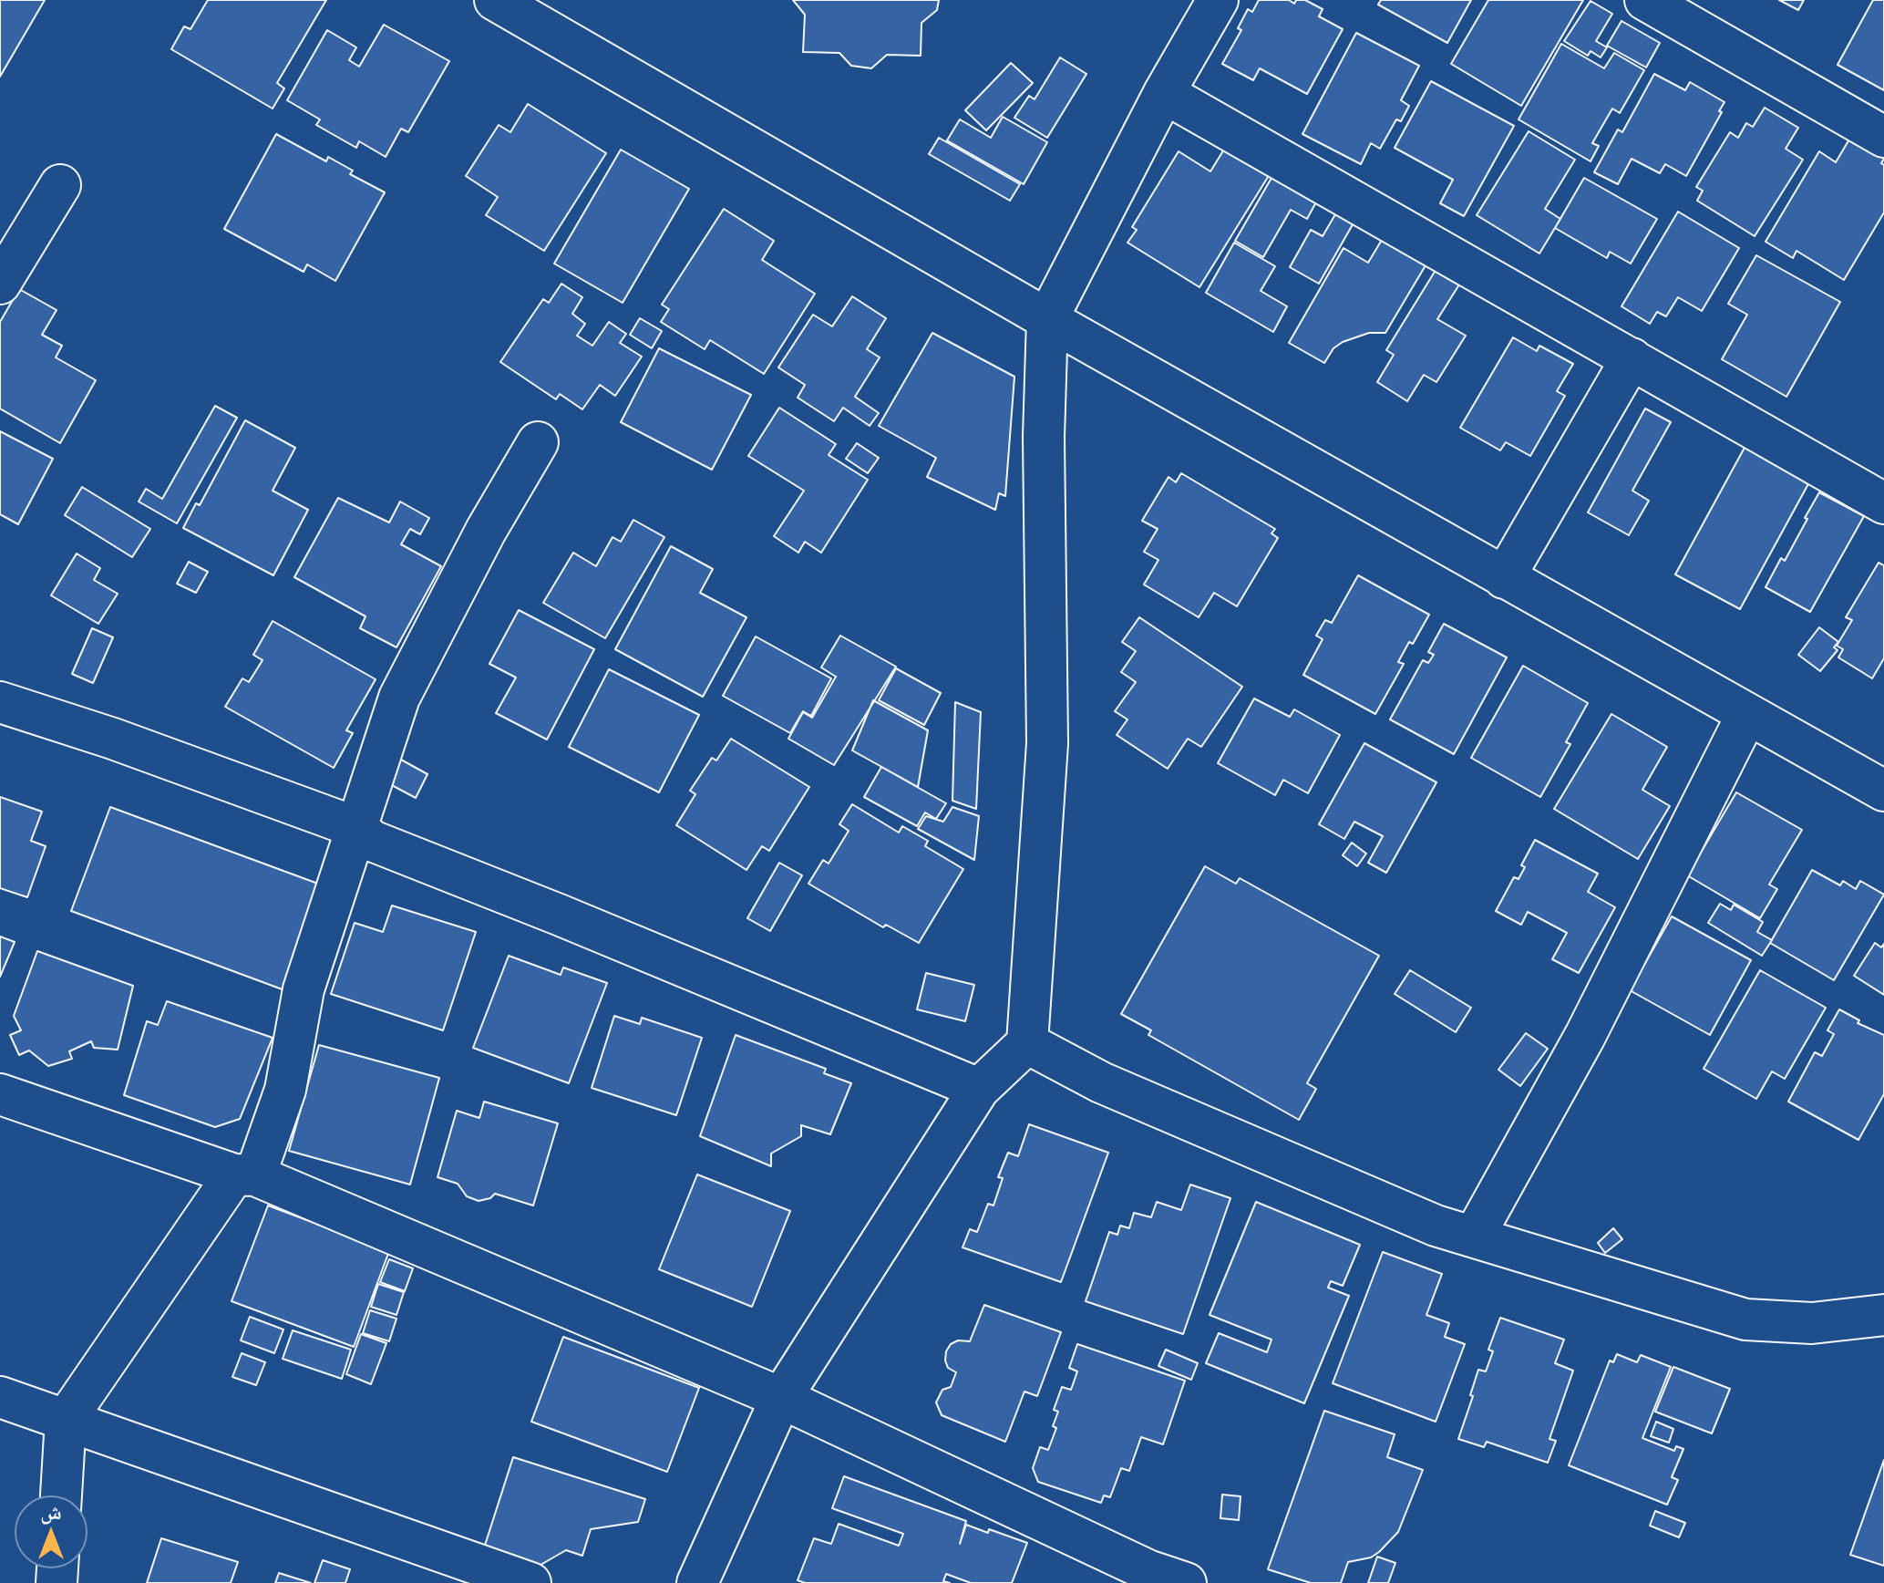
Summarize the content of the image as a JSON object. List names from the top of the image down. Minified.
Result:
{"north":"top"}
